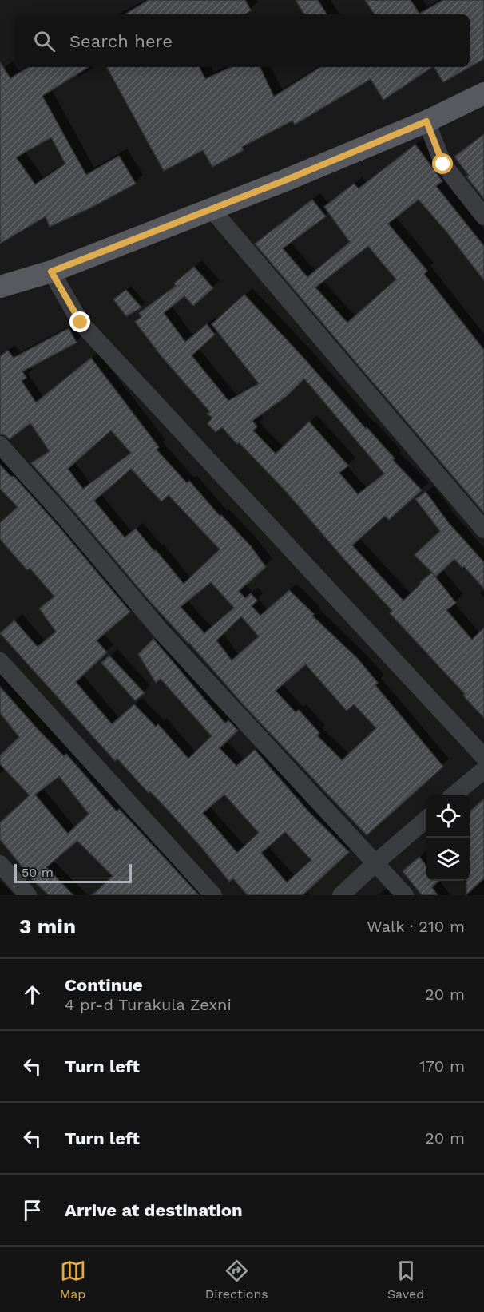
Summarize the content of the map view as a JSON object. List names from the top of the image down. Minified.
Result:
{"scale_bar":"50 m","page":{"search":"Search here","scale":"50 m","heading":["3 min","Walk · 210 m"],"list":[["Continue","4 pr-d Turakula Zexni","20 m"],["Turn left","170 m"],["Turn left","20 m"],"Arrive at destination"],"nav":["Map","Directions","Saved"]}}
